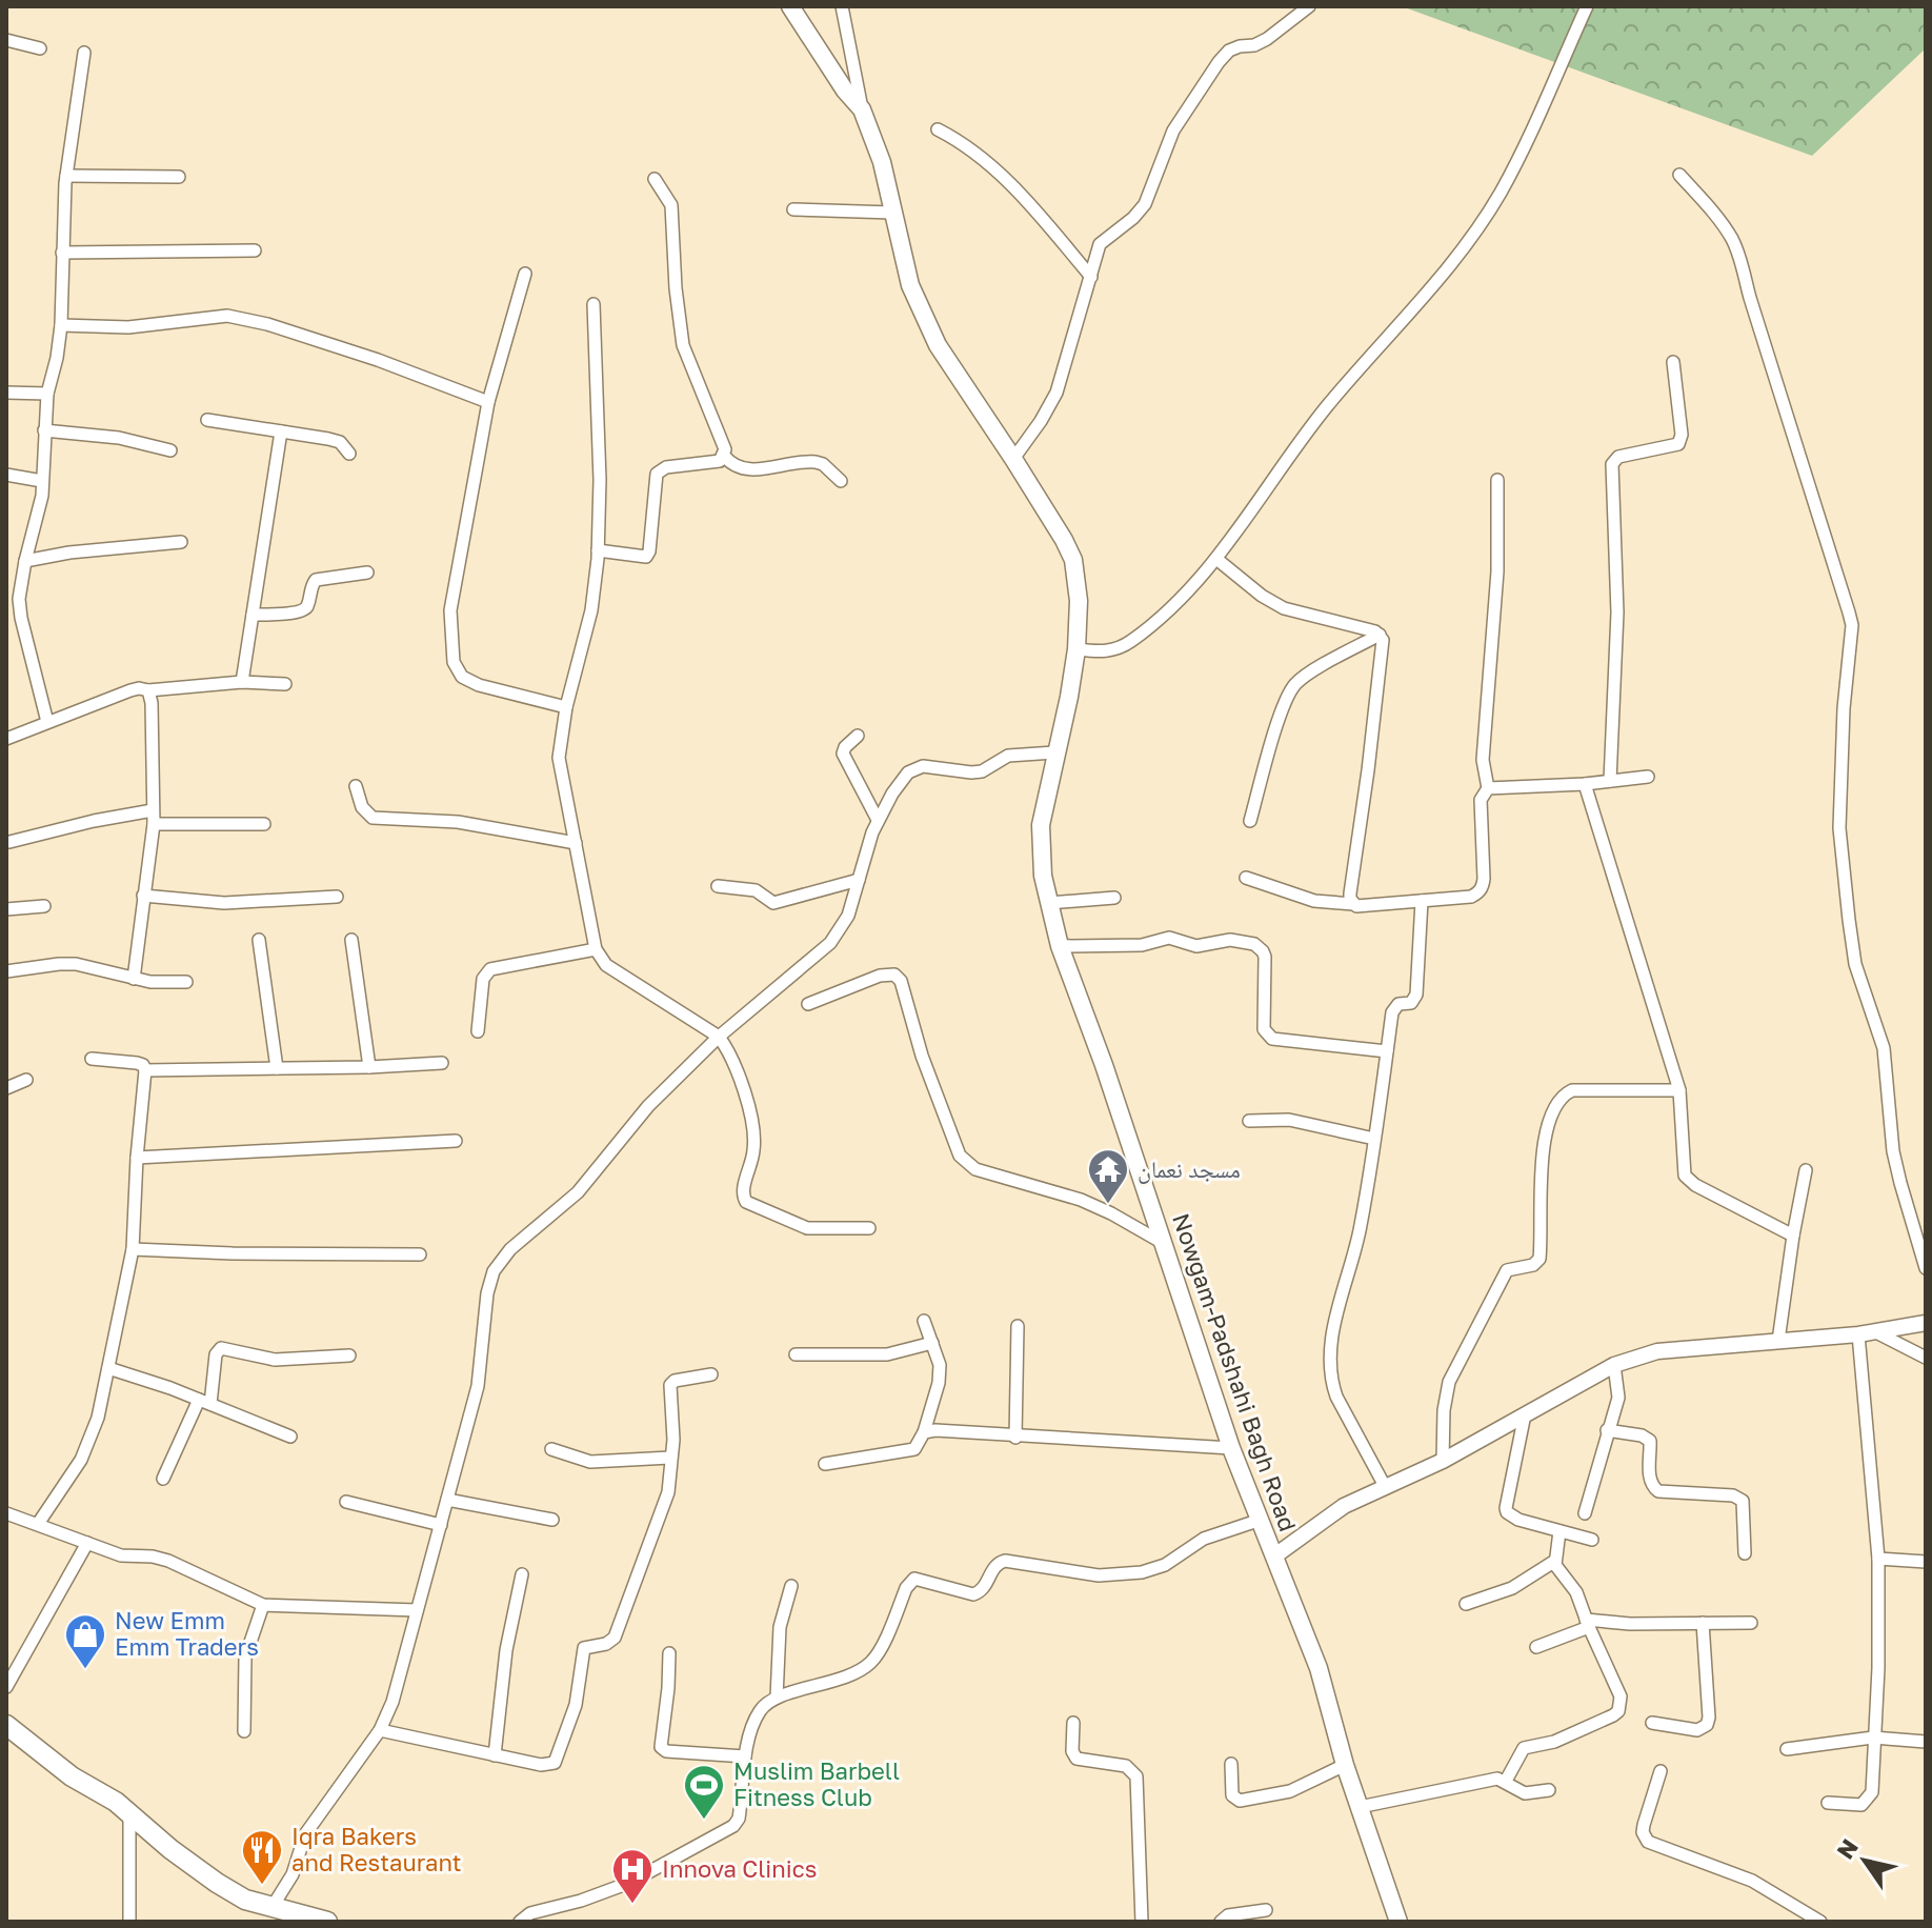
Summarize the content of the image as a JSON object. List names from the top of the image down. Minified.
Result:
{"streets":{"main road":["Nowgam-Padshahi Bagh Road"]},"places":{"temple":["مسجد نعمان"],"shop":["New Emm Emm Traders"],"sports":["Muslim Barbell Fitness Club"],"restaurant":["Iqra Bakers and Restaurant"],"hospital":["Innova Clinics"]},"north":"top left"}
